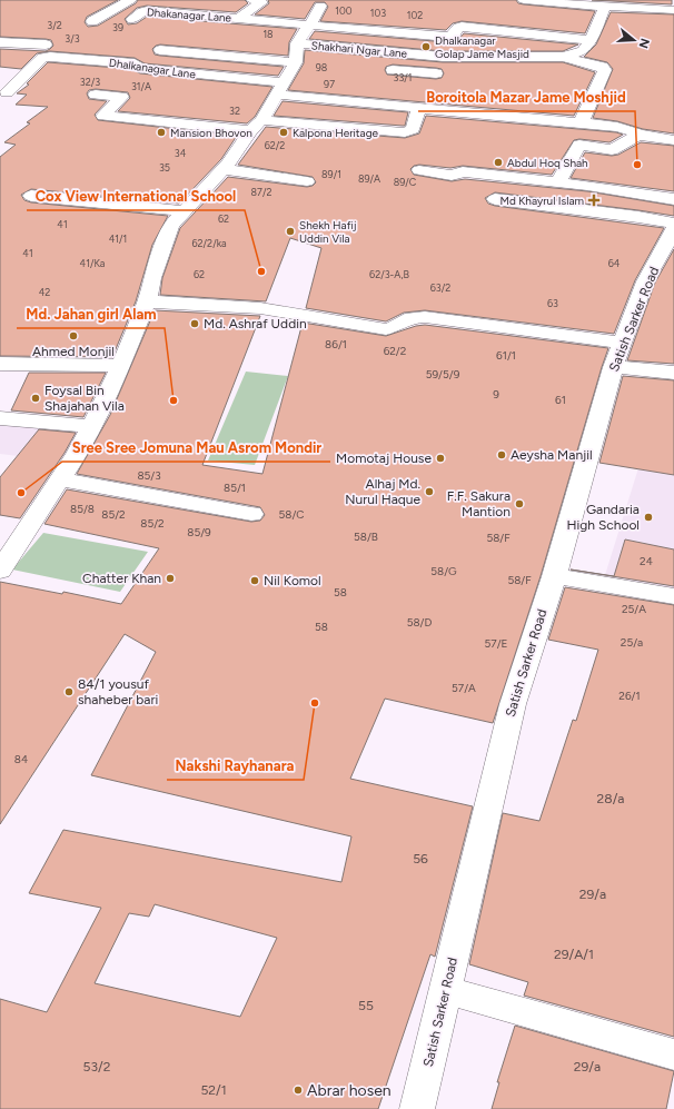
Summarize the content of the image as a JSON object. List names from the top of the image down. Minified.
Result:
{"streets":{"street":["Dhakanagar Lane","Shakhari Ngar Lane","Dhalkanagar Lane","Satish Sarker Road"]},"places":{"other":["Dhalkanagar Golap Jame Masjid","Mansion Bhovon","Kalpona Heritage","Abdul Hoq Shah","Boroitola Mazar Jame Moshjid","Shekh Hafij Uddin Vila","Cox View International School","Md. Ashraf Uddin","Ahmed Monjil","Foysal Bin Shajahan Vila","Md. Jahan girl Alam","Aeysha Manjil","Momotaj House","Alhaj Md. Nurul Haque","Sree Sree Jomuna Mau Asrom Mondir","F.F. Sakura Mantion","Gandaria High School","Chatter Khan","Nil Komol","84/1 yousuf shaheber bari","Nakshi Rayhanara","Abrar hosen"],"health":["Md Khayrul Islam"]},"house_numbers":["100","103","102","3/2","39","18","3/3","98","33/1","32/3","97","31/A","32","62/2","34","35","89/1","89/A","89/C","87/2","62","41","41/1","62/2/ka","41","41/Ka","64","62","62/3-A,B","63/2","42","63","86/1","62/2","61/1","59/5/9","9","61","85/3","85/1","85/8","85/2","58/C","85/2","85/9","58/B","58/F","24","58/G","58/F","58","25/A","58/D","58","25/a","57/E","57/A","26/1","84","28/a","56","29/a","29/A/1","55","53/2","29/a","52/1"],"north":"right"}
